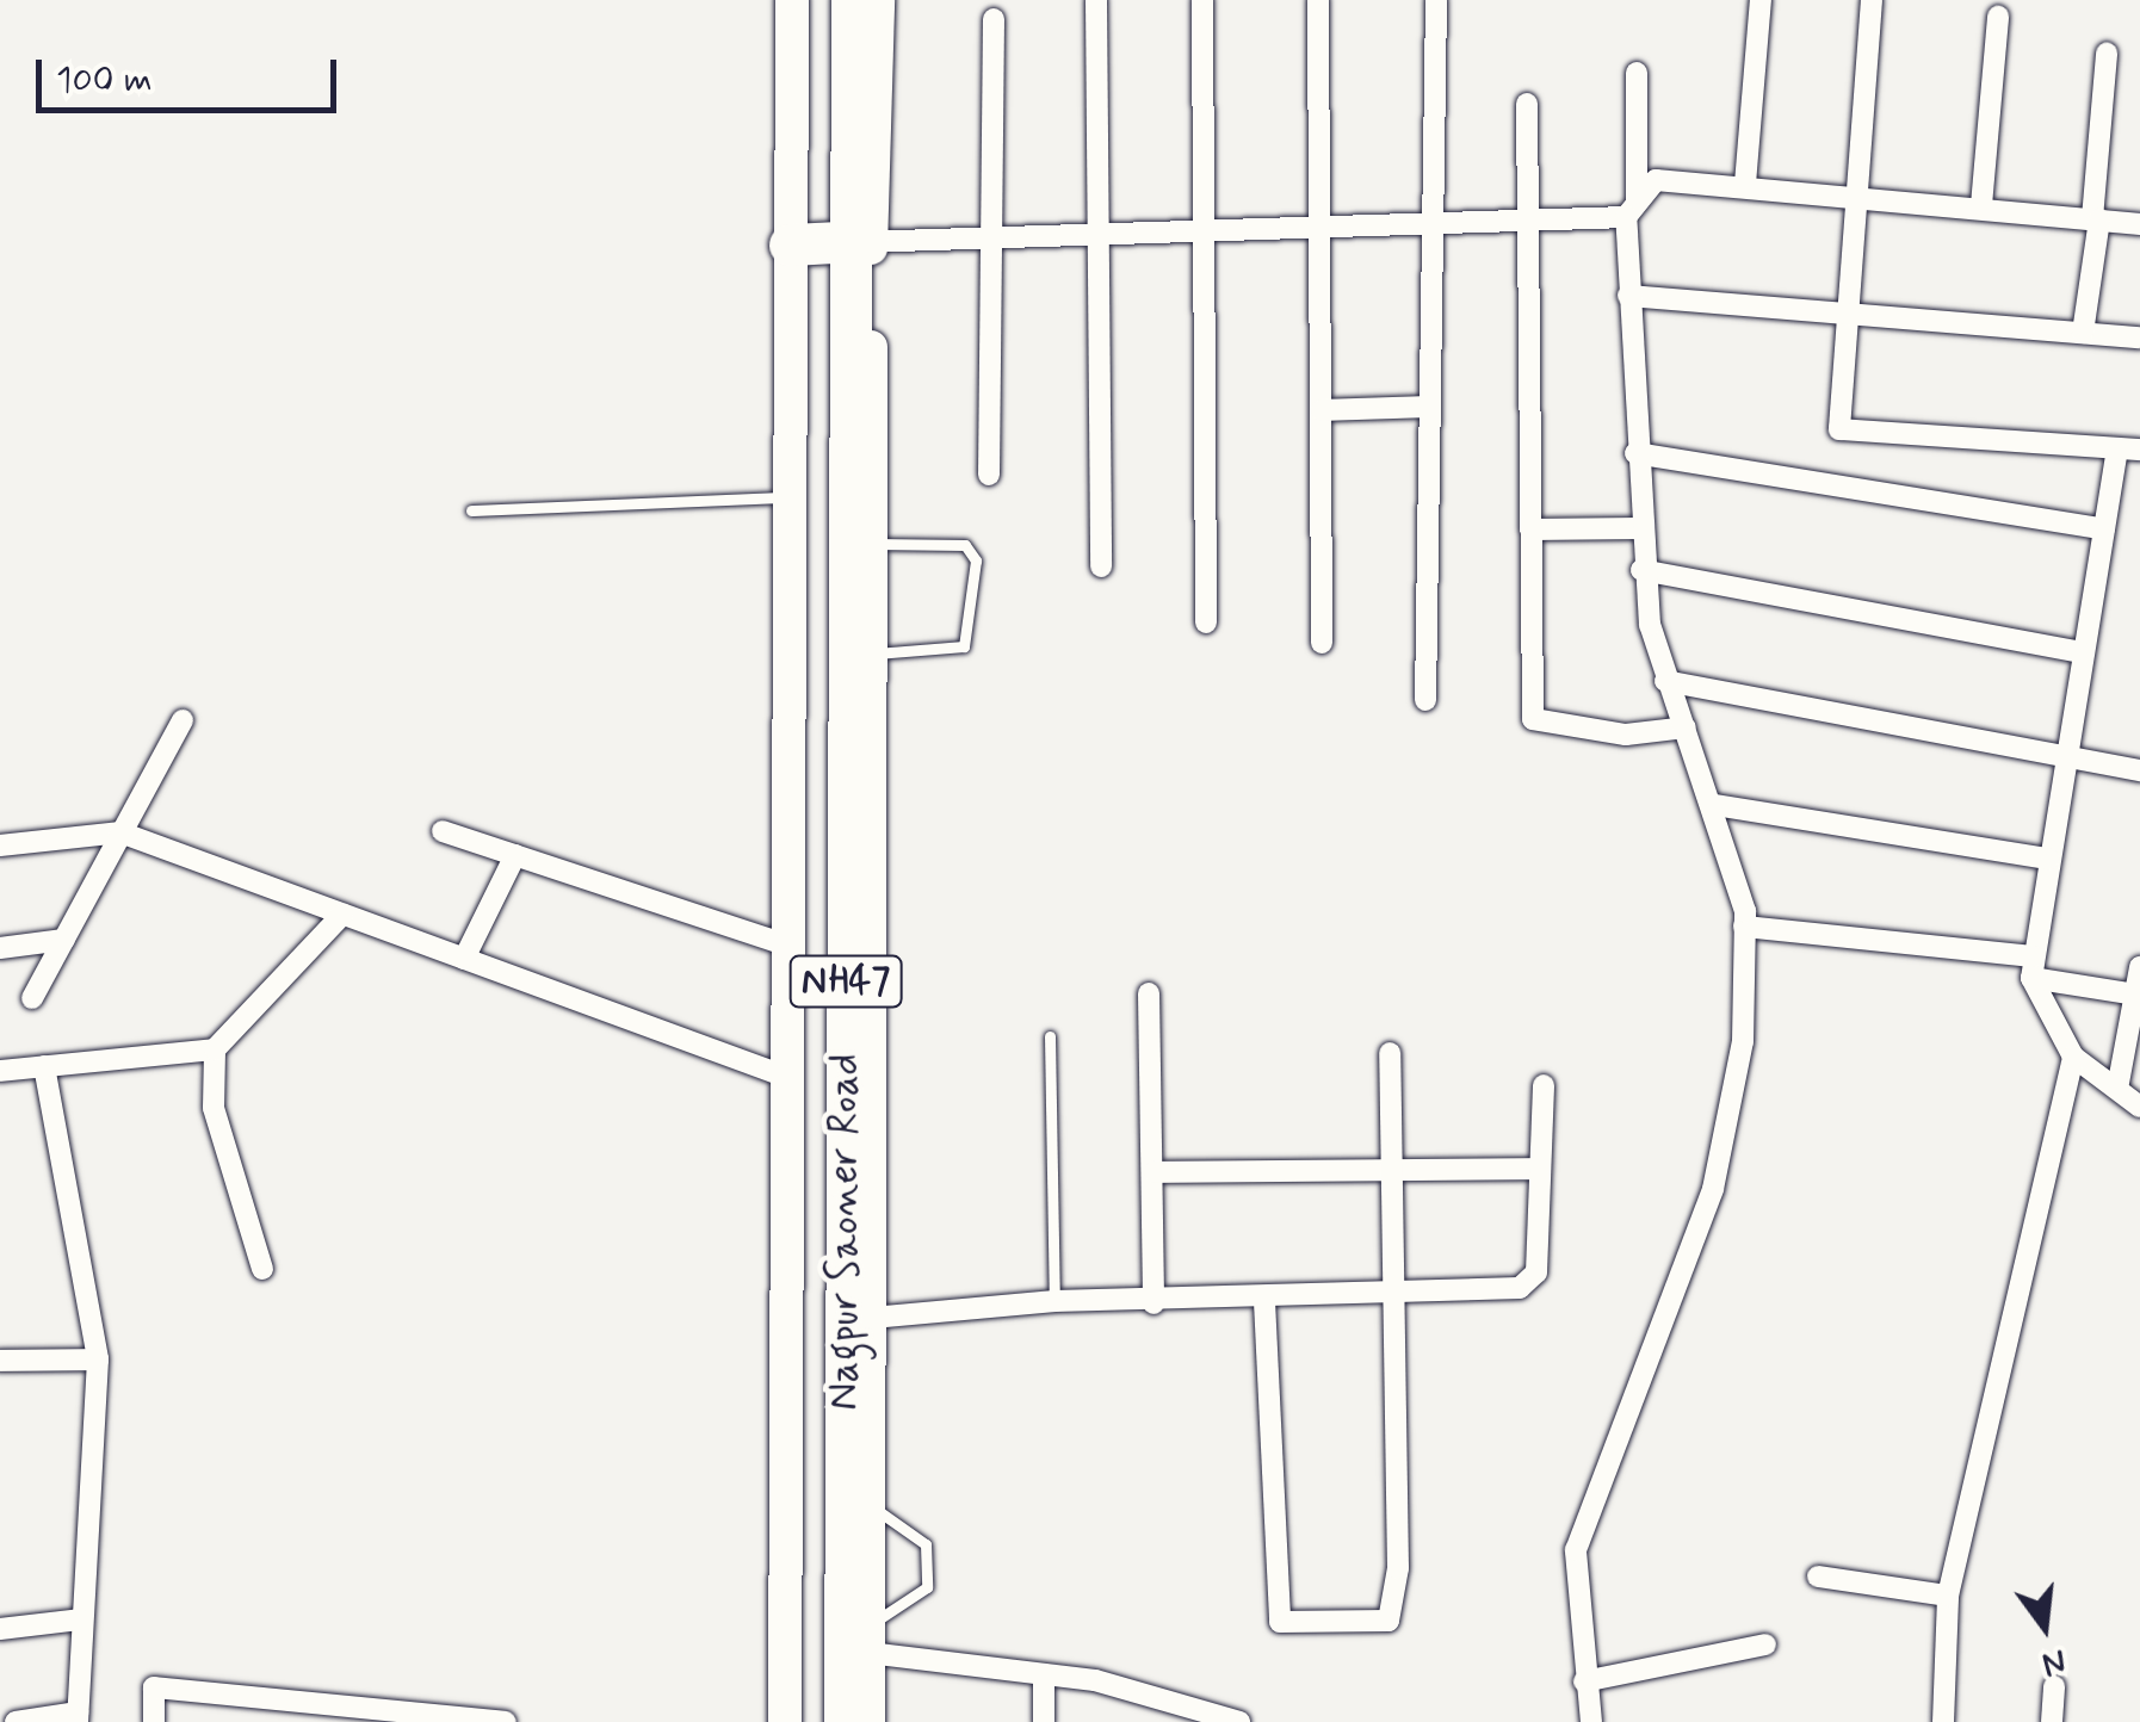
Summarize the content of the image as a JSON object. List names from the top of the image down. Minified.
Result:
{"streets":{"highway":["NH47","Nagpur Saoner Road"]},"crossings":[["NH47","Nagpur Saoner Road"]],"scale_bar":"100 m","north":"bottom"}
